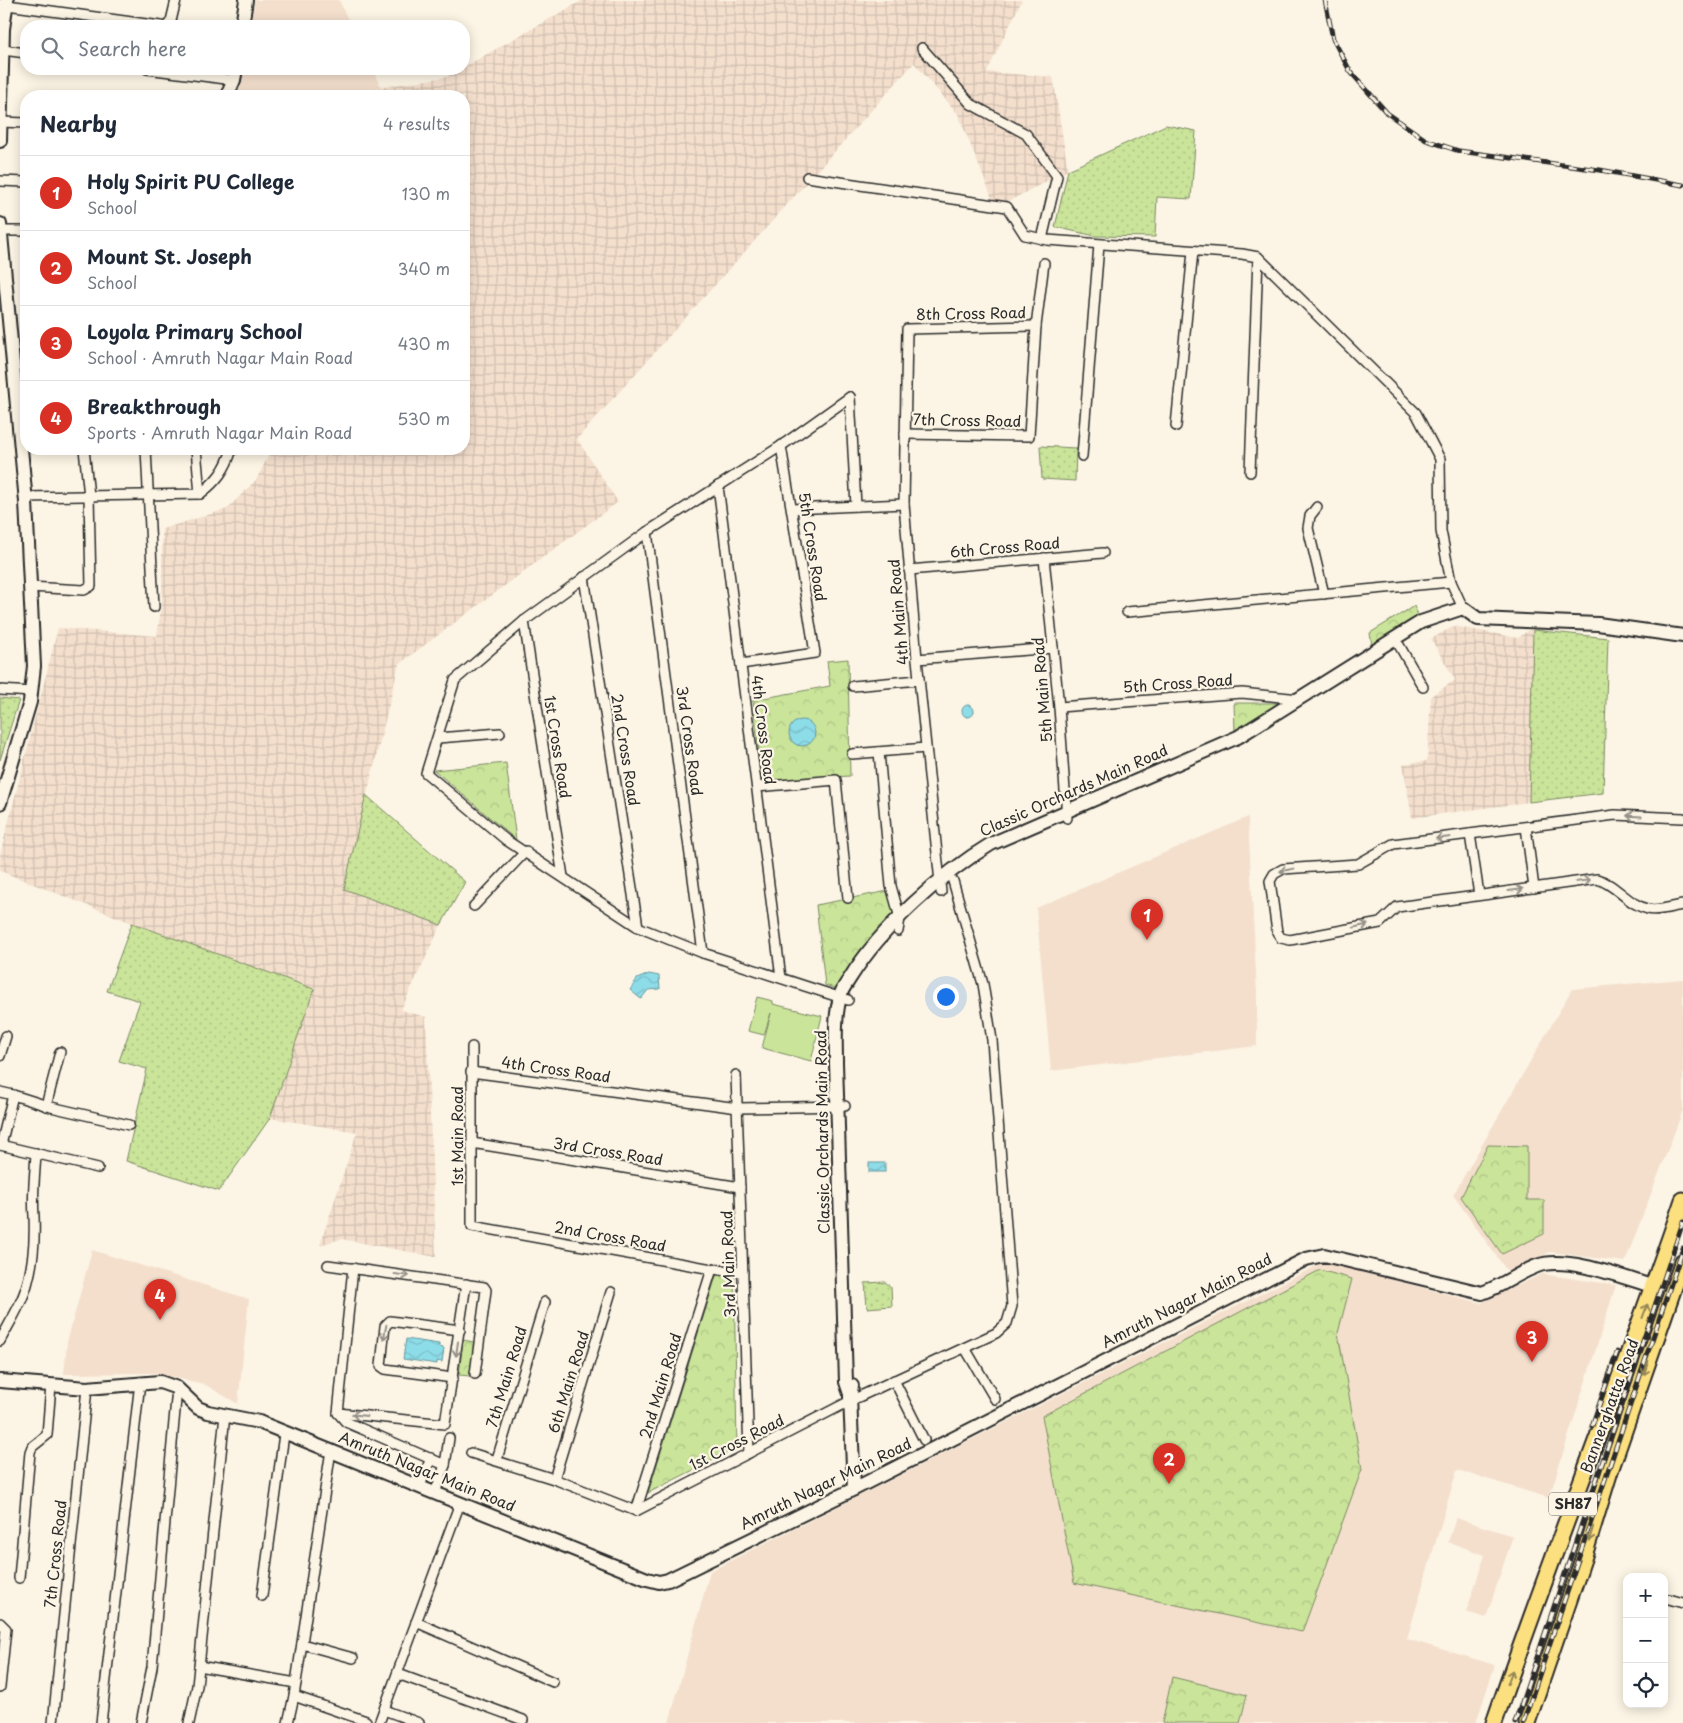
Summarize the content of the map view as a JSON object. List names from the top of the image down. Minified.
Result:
{"streets":{"main road":["Classic Orchards Main Road","Amruth Nagar Main Road","Bannerghatta Road","SH87"],"street":["8th Cross Road","7th Cross Road","5th Cross Road","6th Cross Road","4th Main Road","5th Main Road","4th Cross Road","3rd Cross Road","1st Cross Road","2nd Cross Road","1st Main Road","3rd Main Road","7th Main Road","6th Main Road","2nd Main Road"]},"crossings":[["8th Cross Road","7th Cross Road"],["8th Cross Road","4th Main Road"],["7th Cross Road","4th Main Road"],["7th Cross Road","Amruth Nagar Main Road"],["5th Cross Road","5th Main Road"],["5th Cross Road","4th Cross Road"],["5th Cross Road","Classic Orchards Main Road"],["6th Cross Road","4th Main Road"],["6th Cross Road","5th Main Road"],["4th Main Road","1st Cross Road"],["4th Main Road","Classic Orchards Main Road"],["5th Main Road","Classic Orchards Main Road"],["4th Cross Road","Classic Orchards Main Road"],["4th Cross Road","1st Main Road"],["4th Cross Road","3rd Main Road"],["3rd Cross Road","1st Main Road"],["3rd Cross Road","3rd Main Road"],["1st Cross Road","Classic Orchards Main Road"],["1st Cross Road","3rd Main Road"],["1st Cross Road","2nd Main Road"],["2nd Cross Road","1st Main Road"],["2nd Cross Road","3rd Main Road"],["2nd Cross Road","2nd Main Road"],["Classic Orchards Main Road","Amruth Nagar Main Road"],["Amruth Nagar Main Road","Bannerghatta Road"]],"page":{"search":"Search here","heading":["Nearby","4 results"],"list":[{"mark":"1","name":"Holy Spirit PU College","note":"School","value":"130 m"},{"mark":"2","name":"Mount St. Joseph","note":"School","value":"340 m"},{"mark":"3","name":"Loyola Primary School","note":"School · Amruth Nagar Main Road","value":"430 m"},{"mark":"4","name":"Breakthrough","note":"Sports · Amruth Nagar Main Road","value":"530 m"}],"pins":["1","4","3","2"],"map_buttons":["+","−"]}}
